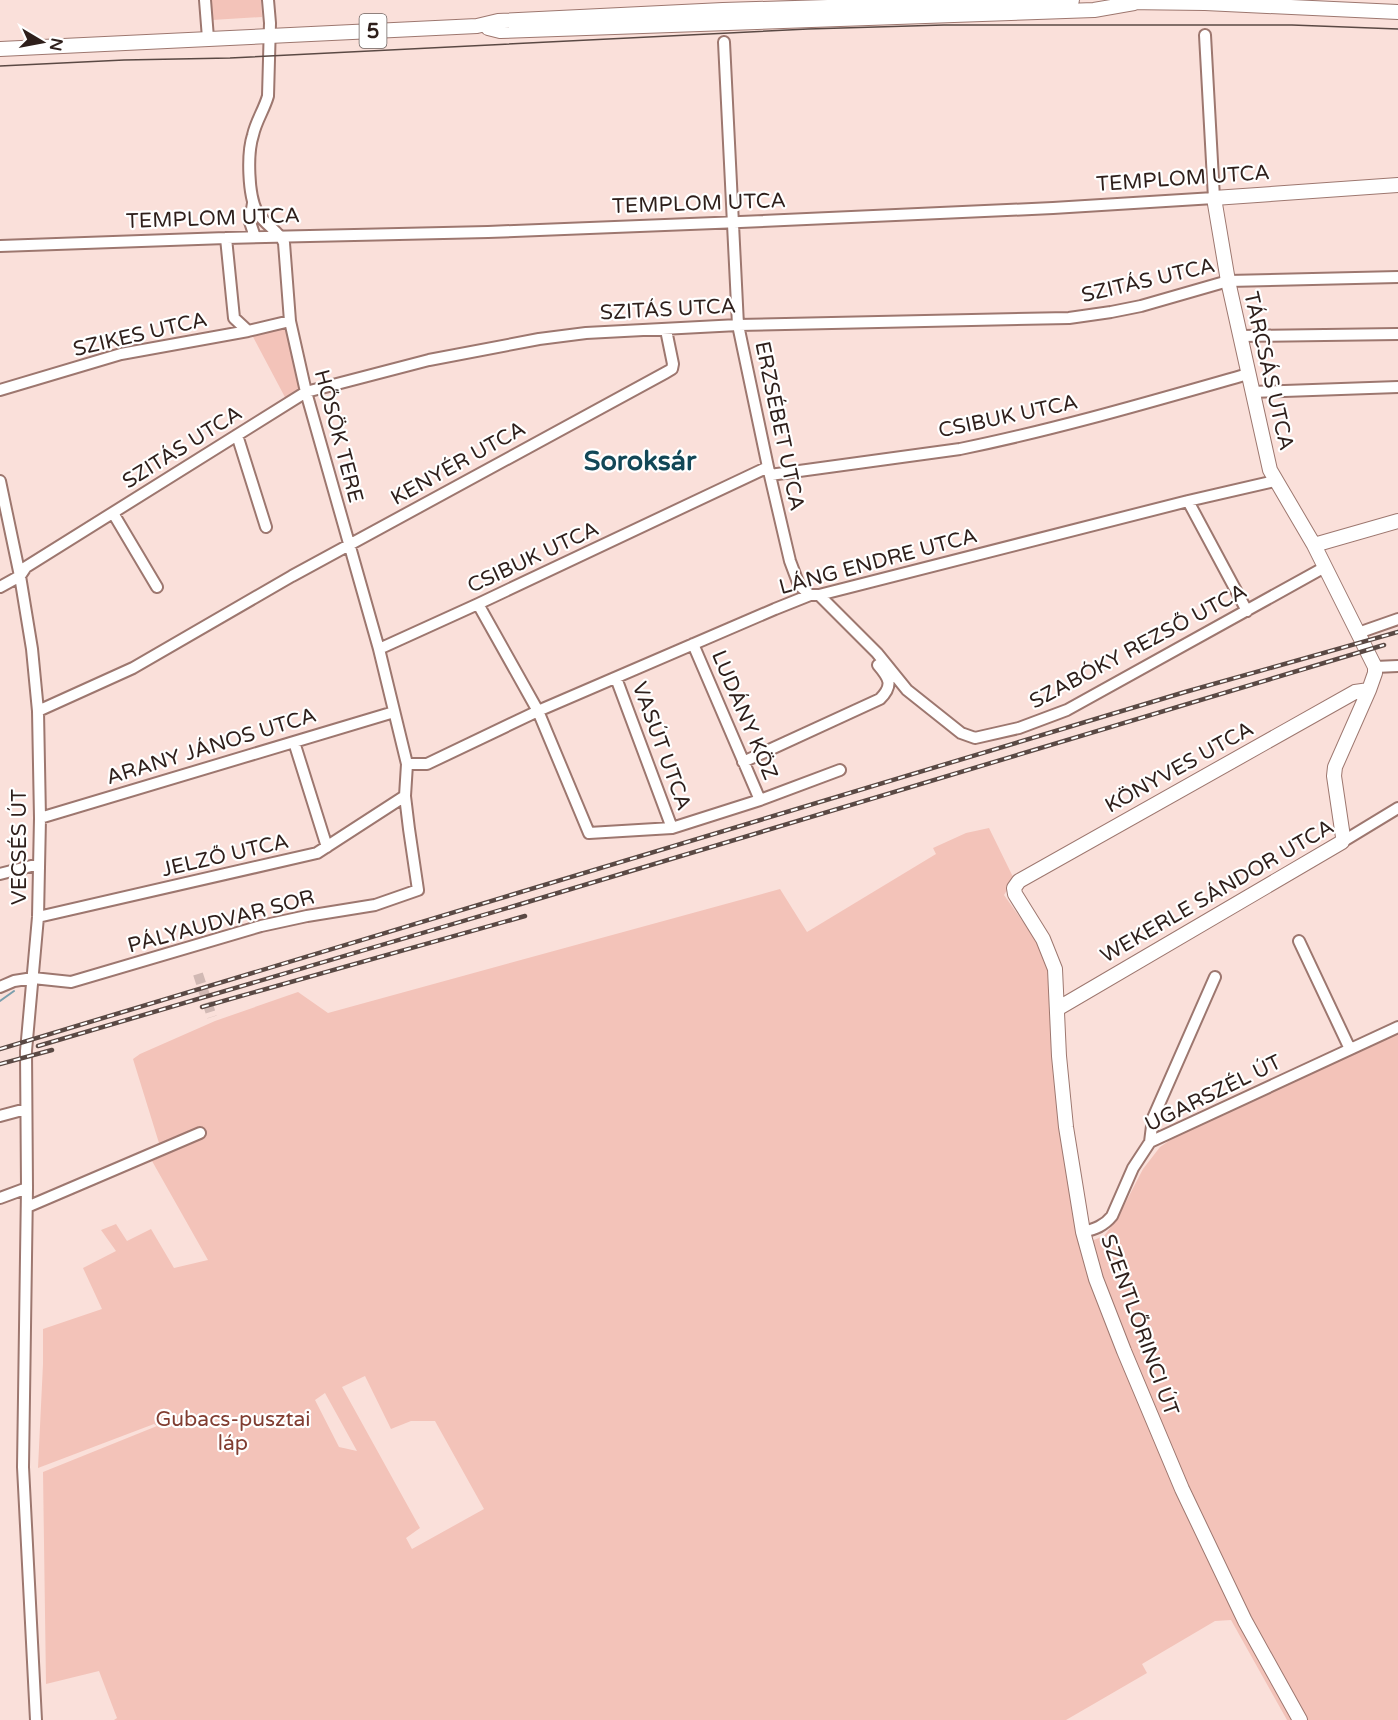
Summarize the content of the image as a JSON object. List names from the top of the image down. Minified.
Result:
{"streets":{"main road":["5","TEMPLOM UTCA","TÁRCSÁS UTCA","KÖNYVES UTCA","WEKERLE SÁNDOR UTCA","SZENTLŐRINCI ÚT"],"street":["SZITÁS UTCA","SZIKES UTCA","CSIBUK UTCA","ERZSÉBET UTCA","HŐSÖK TERE","KENYÉR UTCA","LÁNG ENDRE UTCA","SZABÓKY REZSŐ UTCA","LUDÁNY KÖZ","ARANY JÁNOS UTCA","VASÚT UTCA","VECSÉS ÚT","JELZŐ UTCA","PÁLYAUDVAR SOR","UGARSZÉL ÚT"]},"crossings":[["TEMPLOM UTCA","TÁRCSÁS UTCA"],["TEMPLOM UTCA","ERZSÉBET UTCA"],["TEMPLOM UTCA","HŐSÖK TERE"],["SZITÁS UTCA","TÁRCSÁS UTCA"],["SZITÁS UTCA","ERZSÉBET UTCA"],["SZITÁS UTCA","HŐSÖK TERE"],["SZITÁS UTCA","KENYÉR UTCA"],["SZITÁS UTCA","VECSÉS ÚT"],["SZIKES UTCA","HŐSÖK TERE"],["TÁRCSÁS UTCA","CSIBUK UTCA"],["TÁRCSÁS UTCA","LÁNG ENDRE UTCA"],["TÁRCSÁS UTCA","SZABÓKY REZSŐ UTCA"],["CSIBUK UTCA","ERZSÉBET UTCA"],["CSIBUK UTCA","HŐSÖK TERE"],["ERZSÉBET UTCA","LÁNG ENDRE UTCA"],["ERZSÉBET UTCA","SZABÓKY REZSŐ UTCA"],["HŐSÖK TERE","KENYÉR UTCA"],["HŐSÖK TERE","LÁNG ENDRE UTCA"],["HŐSÖK TERE","ARANY JÁNOS UTCA"],["HŐSÖK TERE","JELZŐ UTCA"],["HŐSÖK TERE","PÁLYAUDVAR SOR"],["KENYÉR UTCA","VECSÉS ÚT"],["LÁNG ENDRE UTCA","LUDÁNY KÖZ"],["LÁNG ENDRE UTCA","VASÚT UTCA"],["ARANY JÁNOS UTCA","VECSÉS ÚT"],["KÖNYVES UTCA","SZENTLŐRINCI ÚT"],["VECSÉS ÚT","JELZŐ UTCA"],["VECSÉS ÚT","PÁLYAUDVAR SOR"],["WEKERLE SÁNDOR UTCA","SZENTLŐRINCI ÚT"],["UGARSZÉL ÚT","SZENTLŐRINCI ÚT"]],"districts":["Soroksár"],"parks":["Gubacs-pusztai láp"],"north":"right"}
